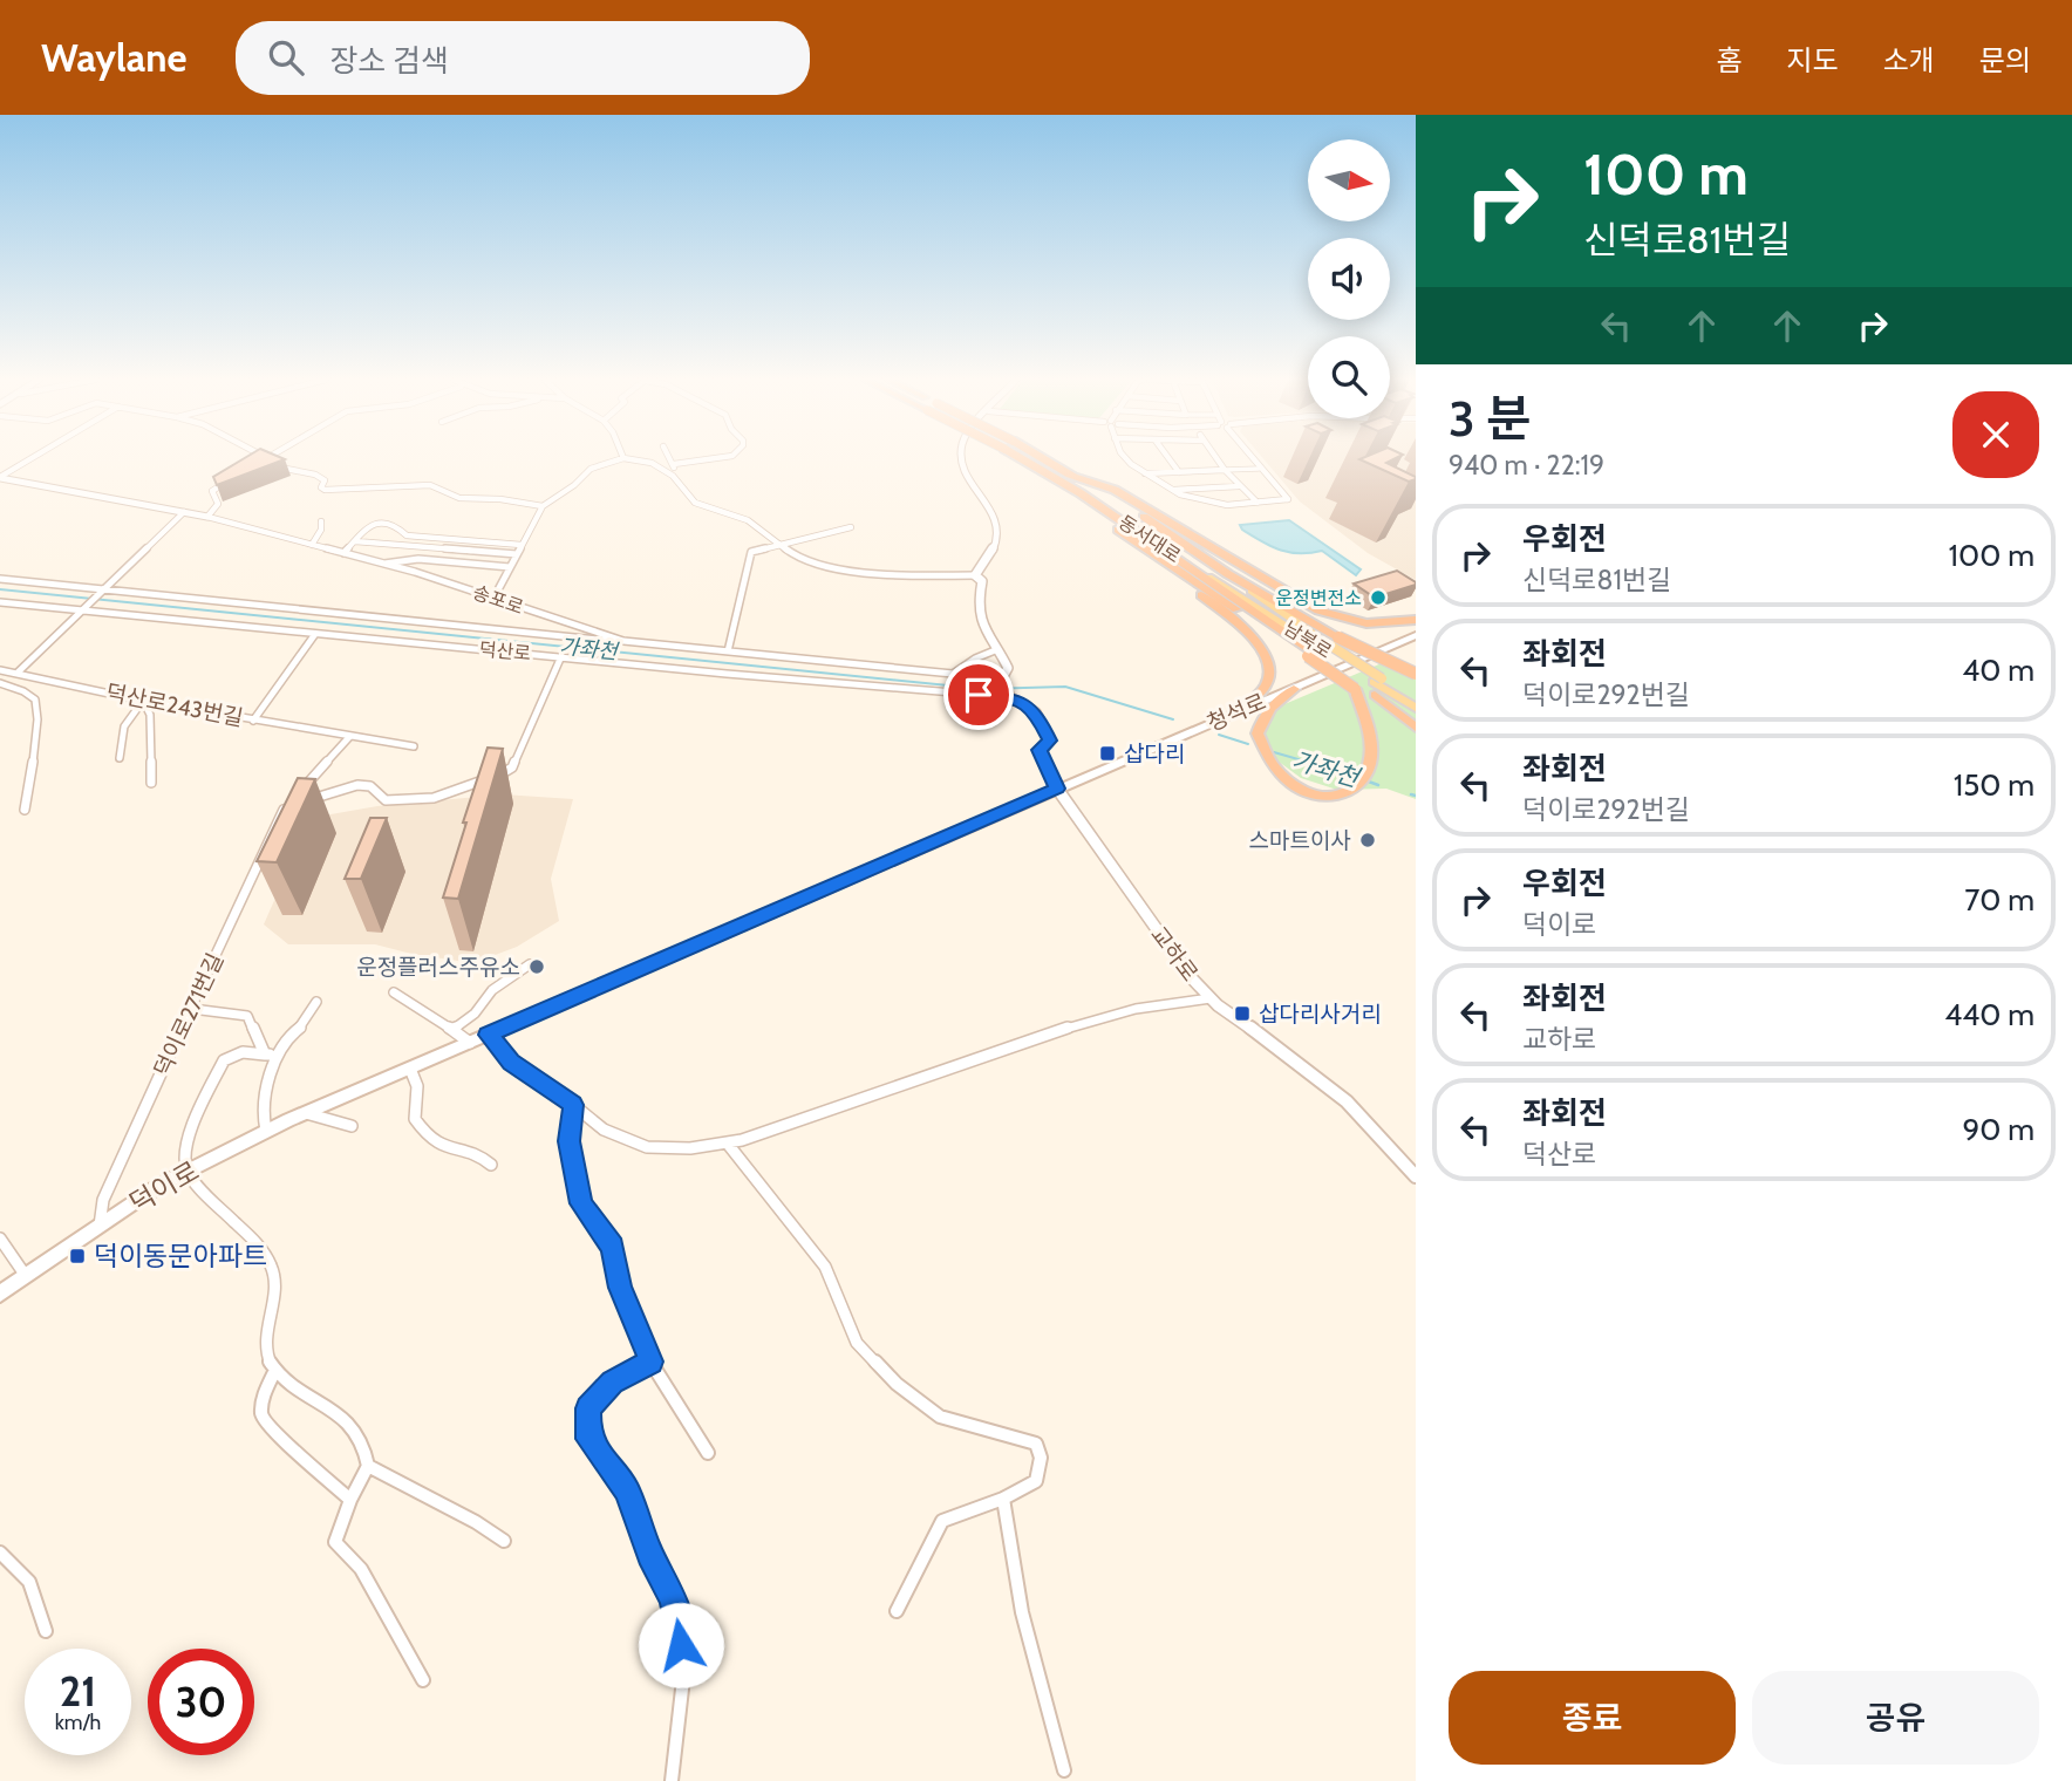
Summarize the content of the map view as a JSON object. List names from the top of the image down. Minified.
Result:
{"streets":{"highway":["동서대로"],"main road":["남북로","청석로","덕이로"],"street":["송포로","덕산로","덕산로243번길","교하로","덕이로271번길"]},"crossings":[["동서대로","남북로"],["송포로","덕산로"],["덕산로","교하로"],["청석로","교하로"],["청석로","덕이로"],["교하로","덕이로"],["덕이로271번길","덕이로"]],"water":["가좌천"],"places":{"other":["운정변전소","스마트이사","운정플러스주유소"],"transit":["삽다리","삽다리사거리","덕이동문아파트"]},"north":"right","page":{"header":"Waylane","search":"장소 검색","nav":["홈","지도","소개","문의"],"turn":["100 m","신덕로81번길"],"heading":["3 분","940 m · 22:19"],"list":[{"name":"우회전","note":"신덕로81번길","value":"100 m"},{"name":"좌회전","note":"덕이로292번길","value":"40 m"},{"name":"좌회전","note":"덕이로292번길","value":"150 m"},{"name":"우회전","note":"덕이로","value":"70 m"},{"name":"좌회전","note":"교하로","value":"440 m"},{"name":"좌회전","note":"덕산로","value":"90 m"}],"speed":"21 km/h","limit":"30","buttons":["종료","공유"]}}
